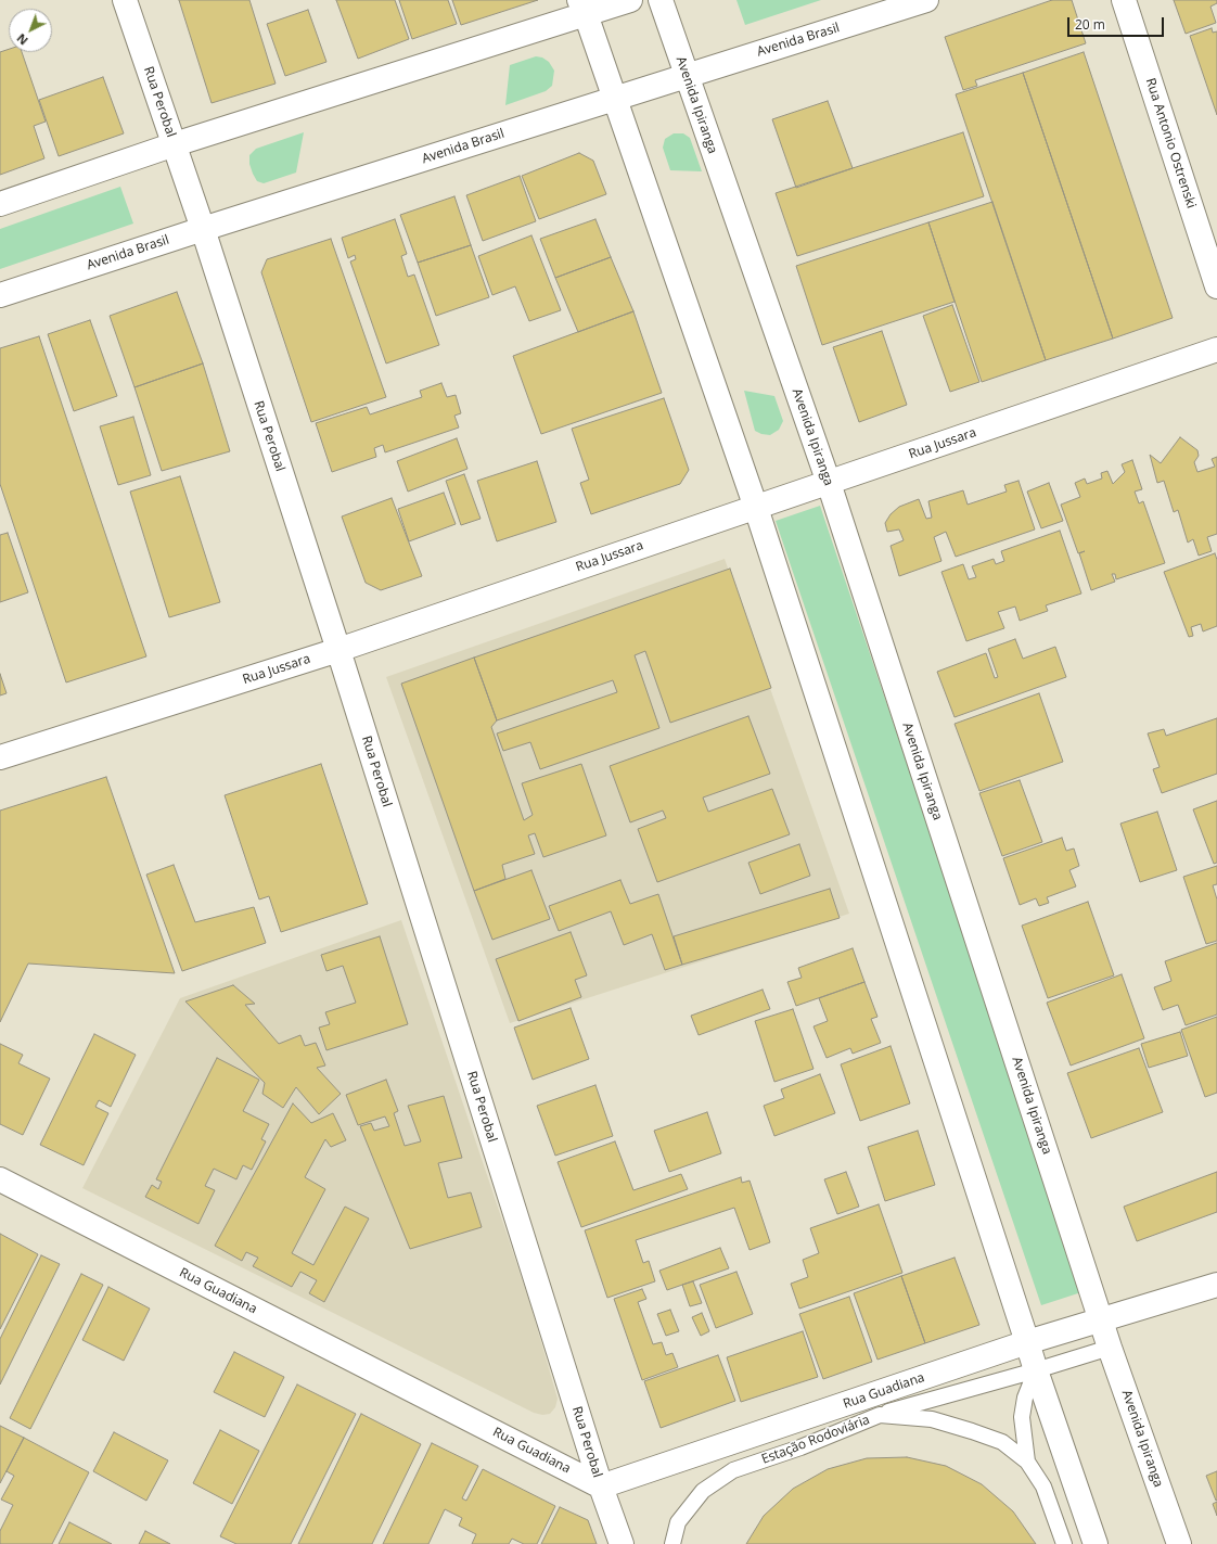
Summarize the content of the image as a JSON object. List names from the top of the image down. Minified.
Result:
{"streets":{"street":["Avenida Brasil","Rua Perobal","Avenida Ipiranga","Rua Antonio Ostrenski","Rua Jussara","Rua Guadiana"],"lane":["Estação Rodoviária"]},"crossings":[["Avenida Brasil","Rua Perobal"],["Avenida Brasil","Avenida Ipiranga"],["Rua Perobal","Rua Jussara"],["Rua Perobal","Rua Guadiana"],["Avenida Ipiranga","Rua Jussara"],["Avenida Ipiranga","Rua Guadiana"]],"scale_bar":"20 m","north":"bottom left"}
